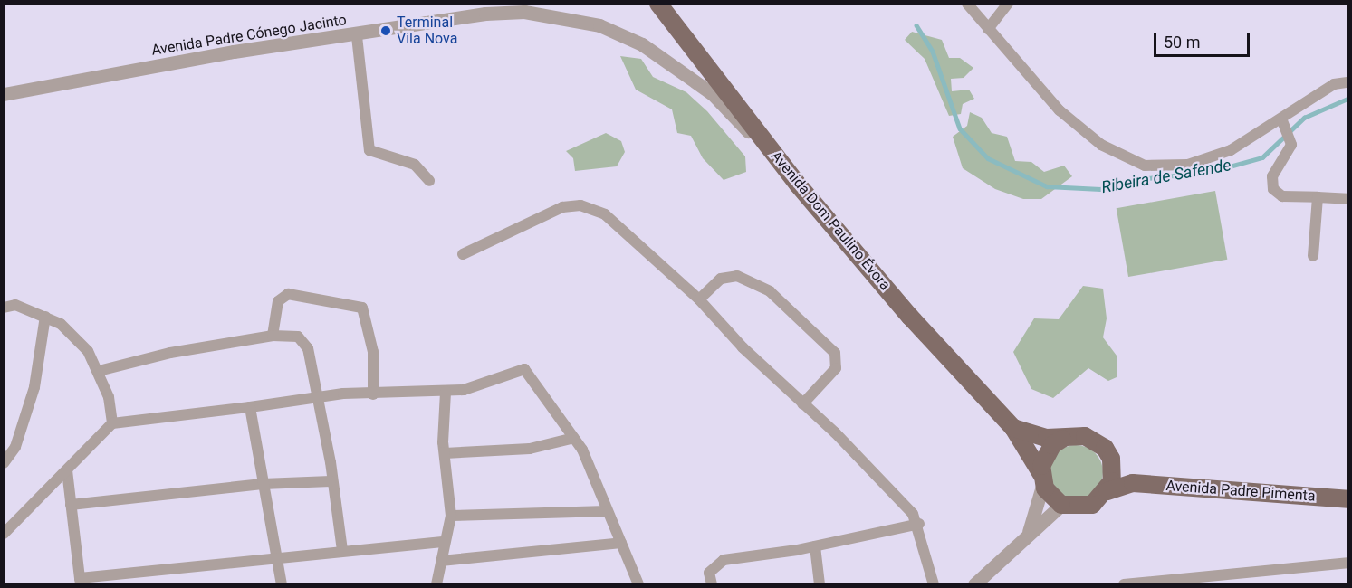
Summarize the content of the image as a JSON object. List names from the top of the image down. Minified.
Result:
{"streets":{"main road":["Avenida Dom Paulino Évora","Avenida Padre Pimenta"],"street":["Avenida Padre Cónego Jacinto"]},"crossings":[["Avenida Padre Cónego Jacinto","Avenida Dom Paulino Évora"]],"water":["Ribeira de Safende"],"places":["Terminal Vila Nova"],"scale_bar":"50 m"}
